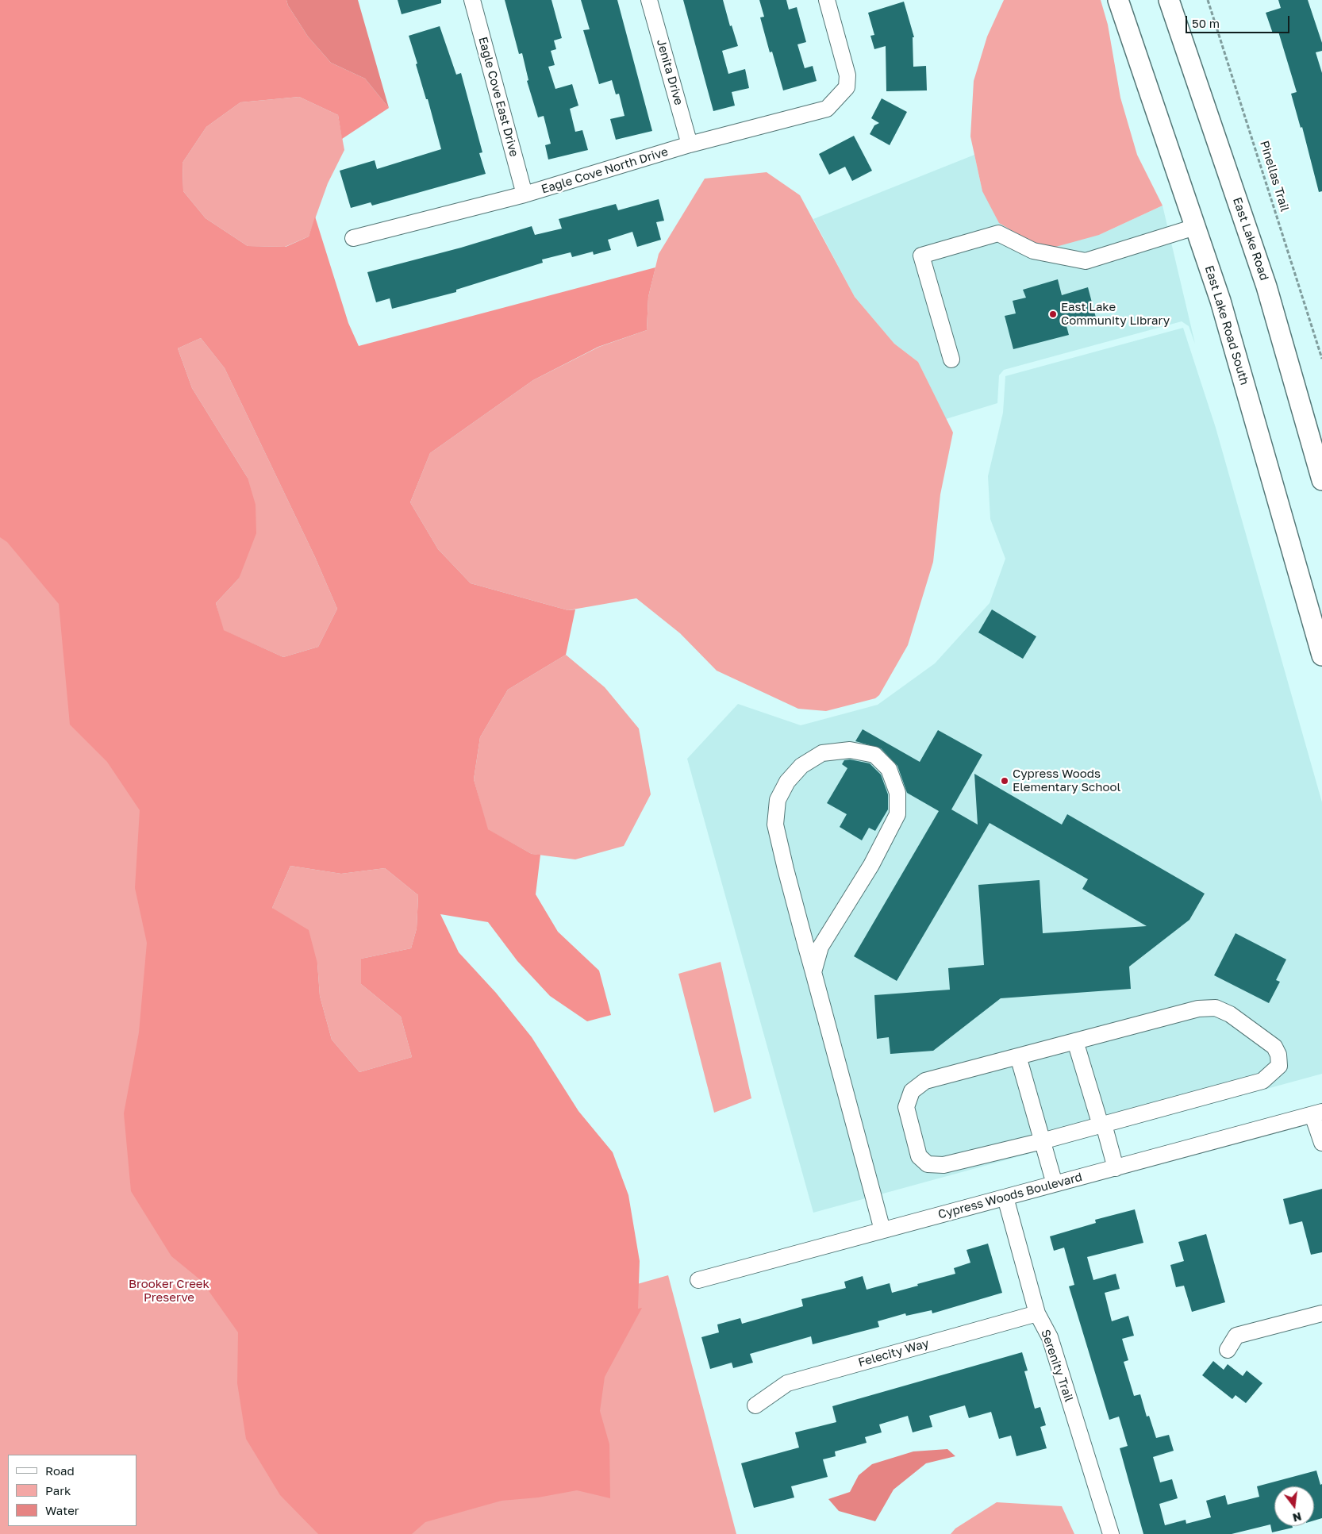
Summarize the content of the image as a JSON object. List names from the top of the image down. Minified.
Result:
{"streets":{"main road":["East Lake Road","East Lake Road South"],"street":["Jenita Drive","Eagle Cove East Drive","Eagle Cove North Drive","Cypress Woods Boulevard","Felecity Way","Serenity Trail"],"path":["Pinellas Trail"]},"crossings":[["Jenita Drive","Eagle Cove North Drive"],["Eagle Cove East Drive","Eagle Cove North Drive"],["Cypress Woods Boulevard","Serenity Trail"],["Felecity Way","Serenity Trail"]],"parks":["Brooker Creek Preserve"],"places":["East Lake Community Library","Cypress Woods Elementary School"],"legend":["Road","Park","Water"],"scale_bar":"50 m","north":"bottom"}
